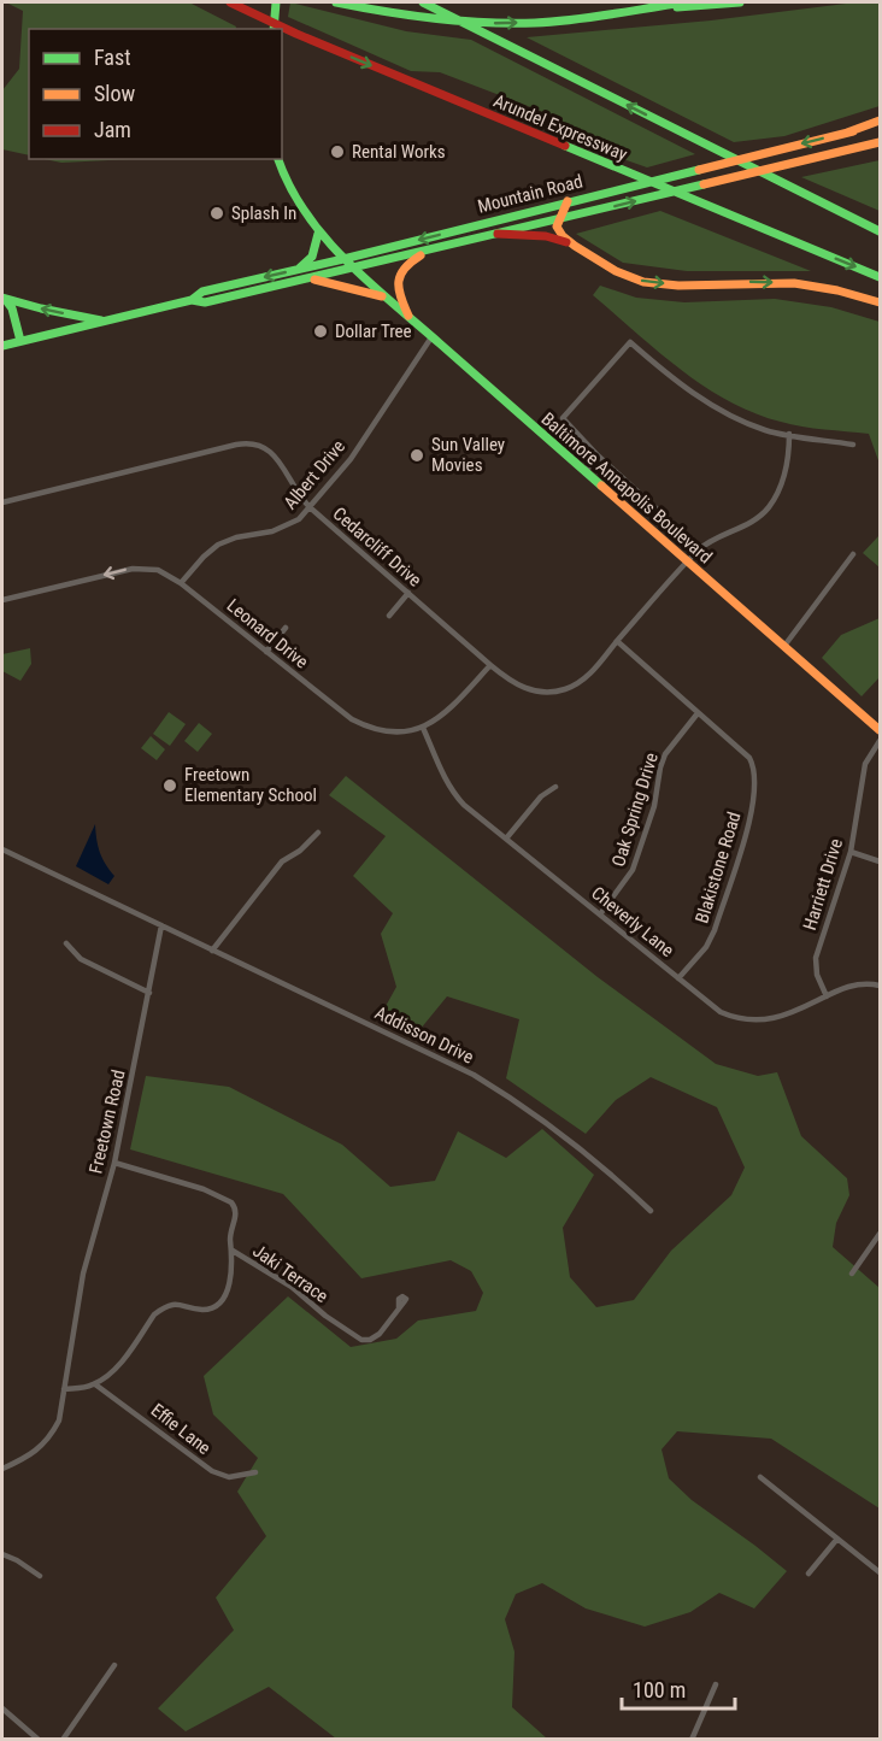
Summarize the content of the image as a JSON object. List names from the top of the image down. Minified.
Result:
{"streets":{"main road":["Arundel Expressway","Mountain Road","Baltimore Annapolis Boulevard"],"street":["Albert Drive","Cedarcliff Drive","Leonard Drive","Oak Spring Drive","Blakistone Road","Harriett Drive","Cheverly Lane","Addisson Drive","Freetown Road","Jaki Terrace","Effie Lane"]},"crossings":[["Mountain Road","Baltimore Annapolis Boulevard"],["Albert Drive","Baltimore Annapolis Boulevard"],["Albert Drive","Cedarcliff Drive"],["Albert Drive","Leonard Drive"],["Baltimore Annapolis Boulevard","Cedarcliff Drive"],["Cedarcliff Drive","Leonard Drive"],["Cedarcliff Drive","Blakistone Road"],["Leonard Drive","Cheverly Lane"],["Oak Spring Drive","Blakistone Road"],["Oak Spring Drive","Cheverly Lane"],["Blakistone Road","Cheverly Lane"],["Harriett Drive","Cheverly Lane"],["Addisson Drive","Freetown Road"],["Freetown Road","Jaki Terrace"]],"places":["Rental Works","Splash In","Dollar Tree","Sun Valley Movies","Freetown Elementary School"],"legend":["Fast","Slow","Jam"],"scale_bar":"100 m"}
